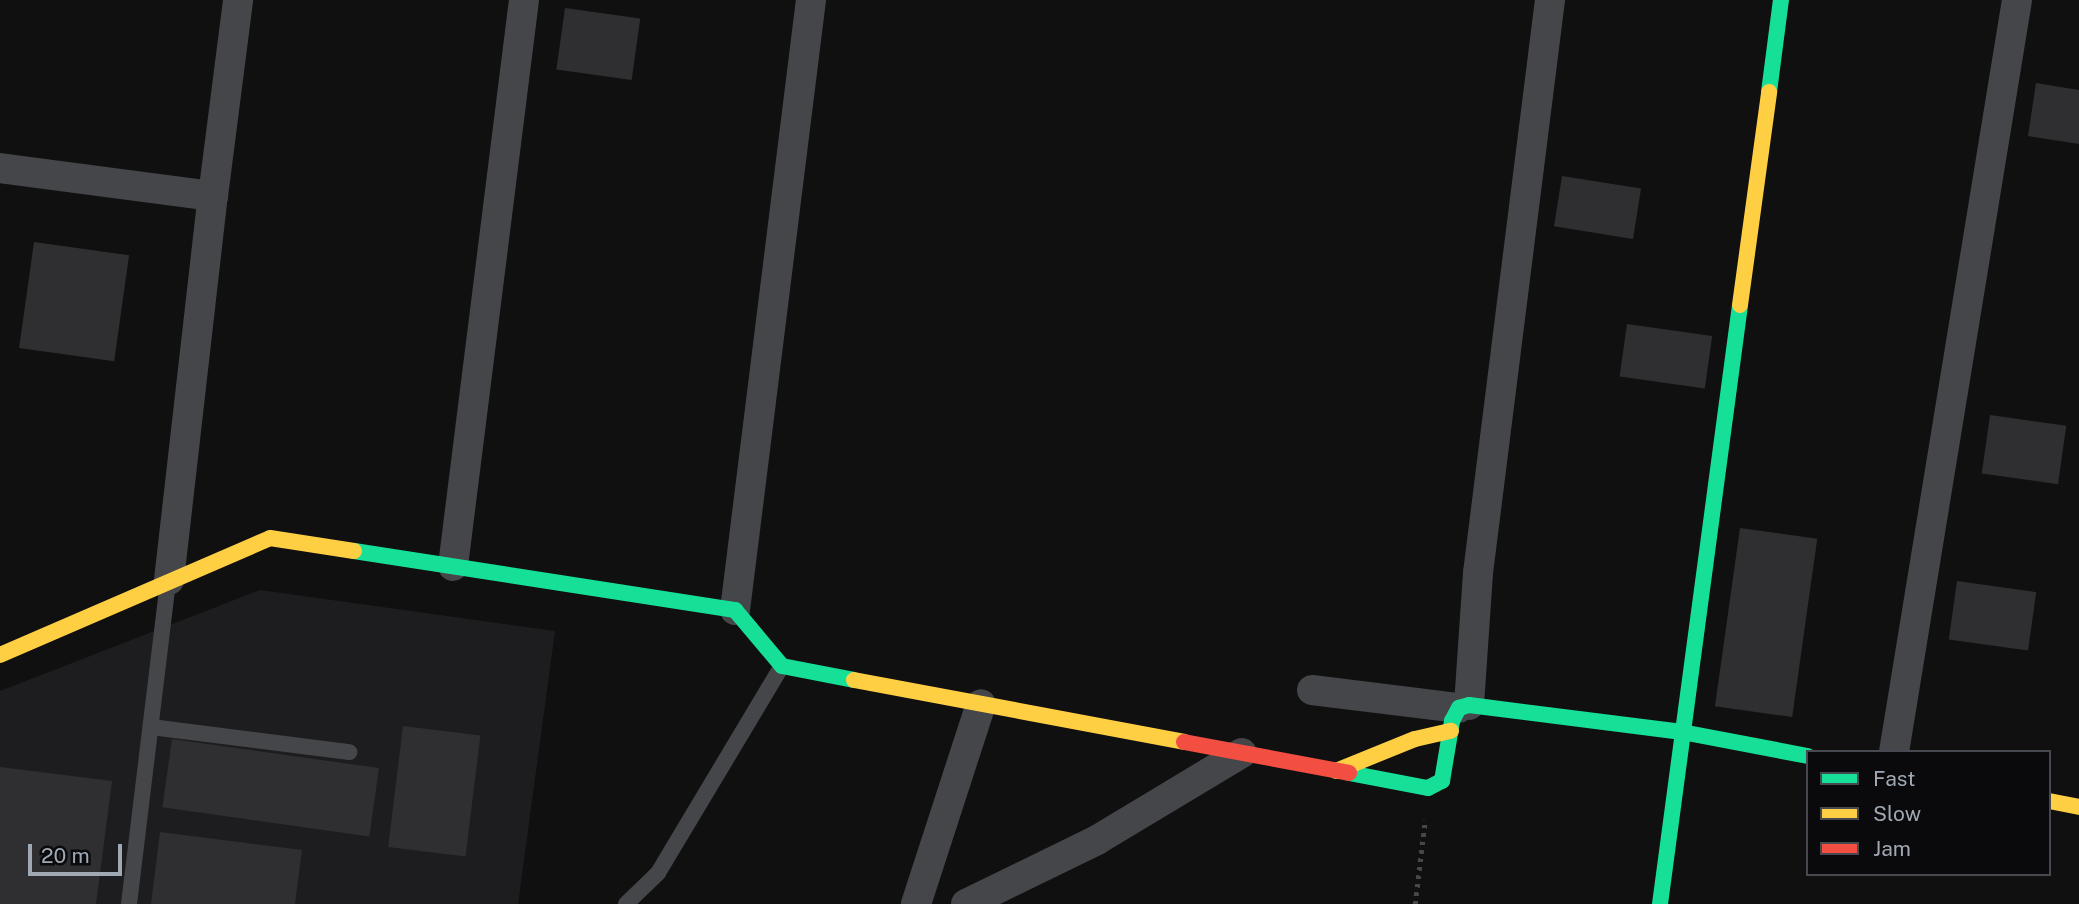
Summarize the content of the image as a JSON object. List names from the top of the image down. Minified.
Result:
{"legend":["Fast","Slow","Jam"],"scale_bar":"20 m"}
